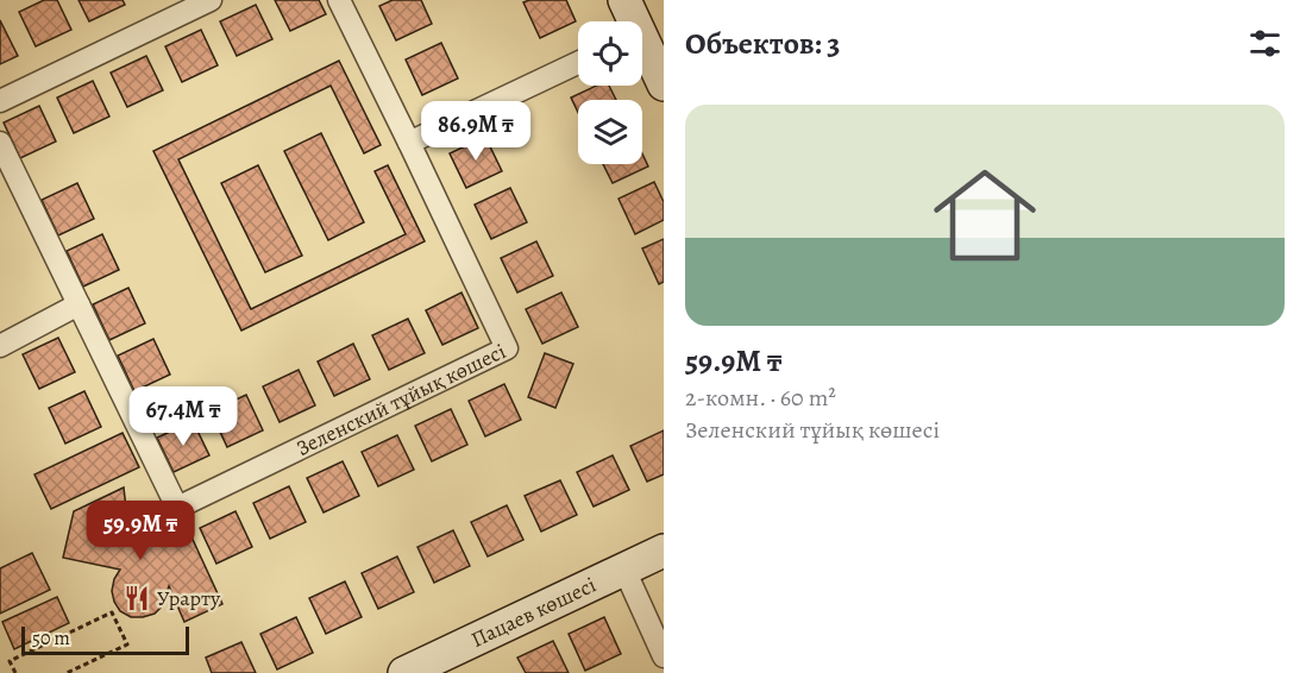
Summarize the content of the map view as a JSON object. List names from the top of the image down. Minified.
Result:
{"streets":{"main road":["Пацаев көшесі"],"street":["Зеленский тұйық көшесі"]},"places":{"restaurant":["Урарту"]},"scale_bar":"50 m","page":{"heading":"Объектов: 3","list":[{"name":"59.9M ₸","note":"2-комн. · 60 m² · Зеленский тұйық көшесі"}],"price":["86.9M ₸","67.4M ₸","59.9M ₸"],"scale":"50 m"}}
